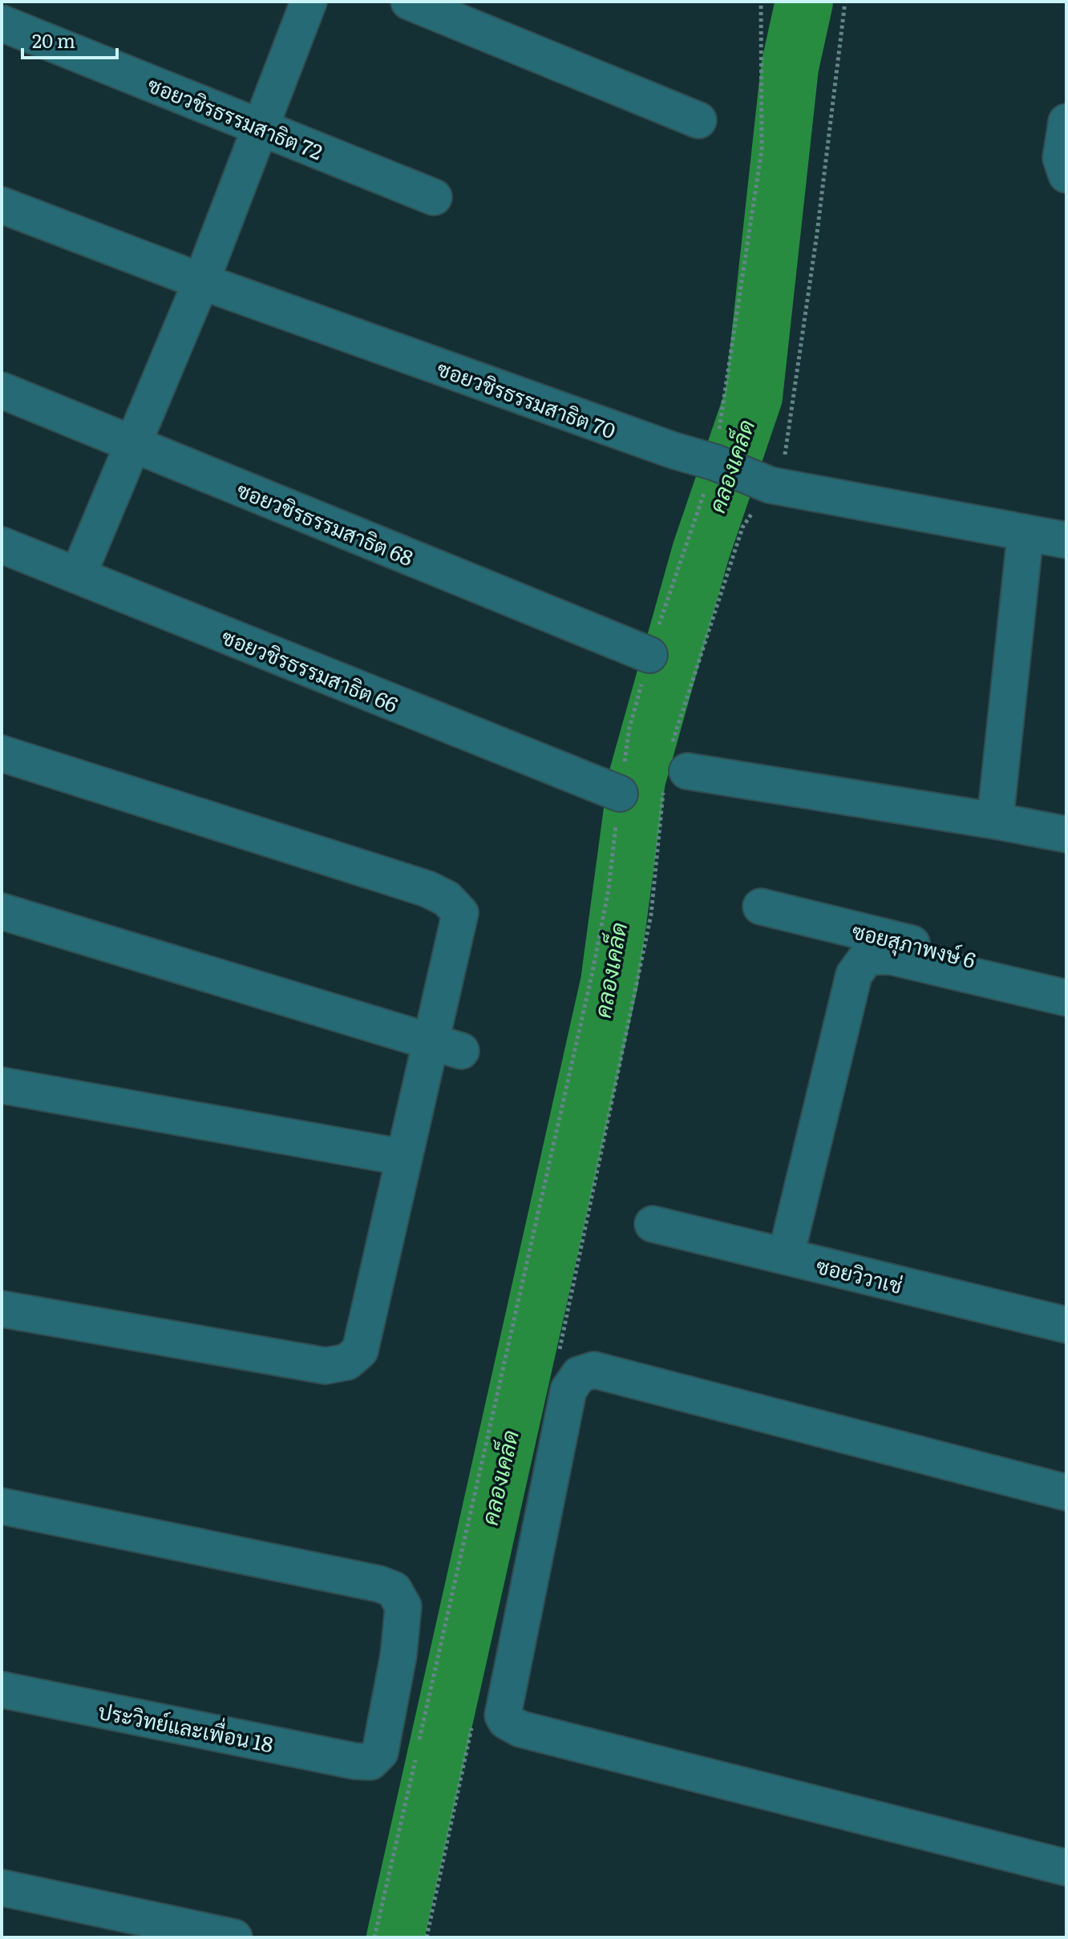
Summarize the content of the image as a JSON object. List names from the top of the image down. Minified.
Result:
{"streets":{"street":["ซอยวชิรธรรมสาธิต 72","ซอยวชิรธรรมสาธิต 70","ซอยวชิรธรรมสาธิต 68","ซอยวชิรธรรมสาธิต 66","ซอยสุภาพงษ์ 6","ซอยวิวาเช่","ประวิทย์และเพื่อน 18"]},"water":["คลองเคล็ด"],"scale_bar":"20 m"}
